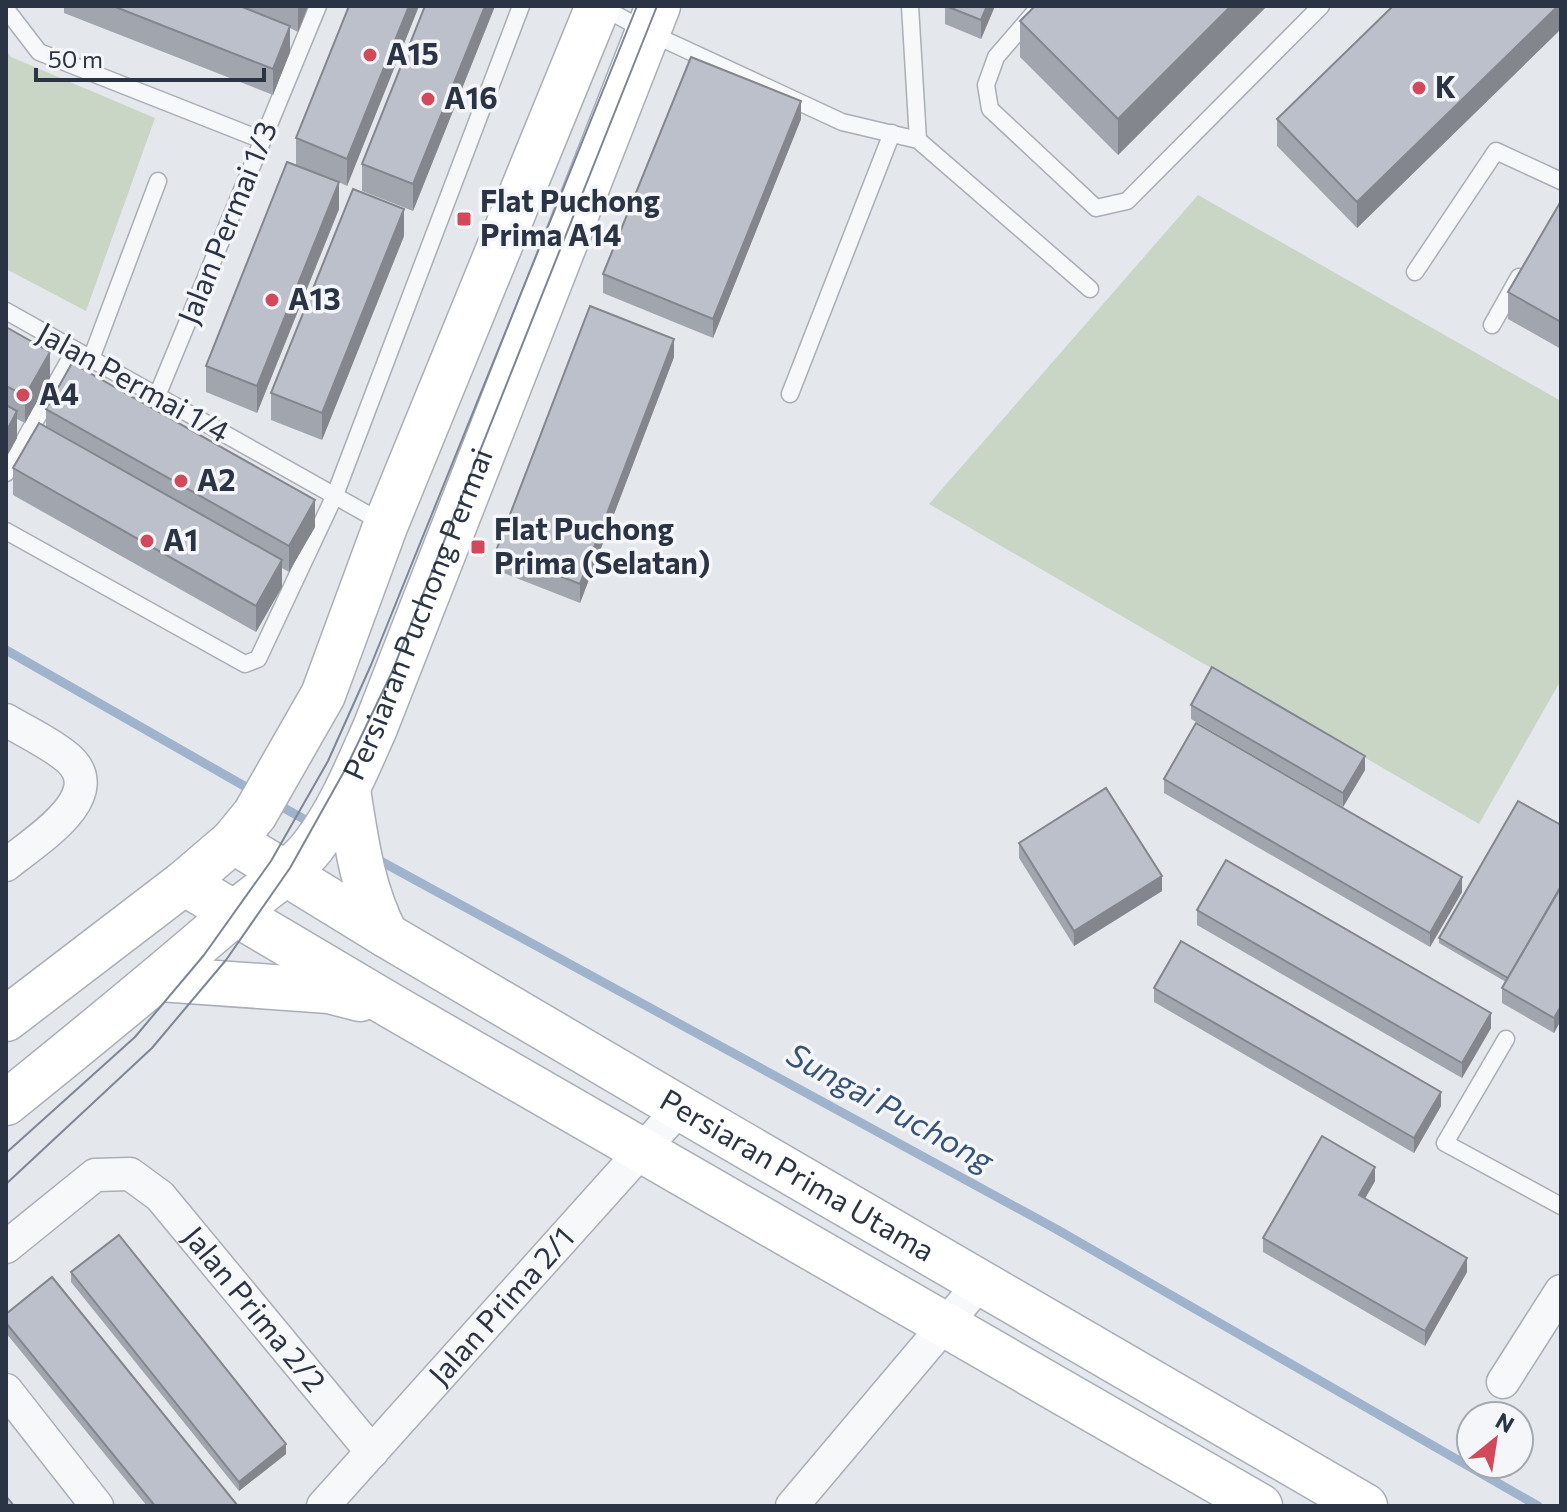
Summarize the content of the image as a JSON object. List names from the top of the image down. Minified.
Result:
{"streets":{"main road":["Persiaran Puchong Permai","Persiaran Prima Utama"],"street":["Jalan Prima 2/1","Jalan Prima 2/2"],"lane":["Jalan Permai 1/3","Jalan Permai 1/4"]},"crossings":[["Jalan Permai 1/3","Jalan Permai 1/4"],["Jalan Permai 1/4","Persiaran Puchong Permai"],["Persiaran Puchong Permai","Persiaran Prima Utama"],["Persiaran Prima Utama","Jalan Prima 2/1"],["Jalan Prima 2/1","Jalan Prima 2/2"]],"water":["Sungai Puchong"],"places":{"other":["A15","K","A16","A13","A4","A2","A1"],"transit":["Flat Puchong Prima A14","Flat Puchong Prima (Selatan)"]},"scale_bar":"50 m","north":"top right"}
